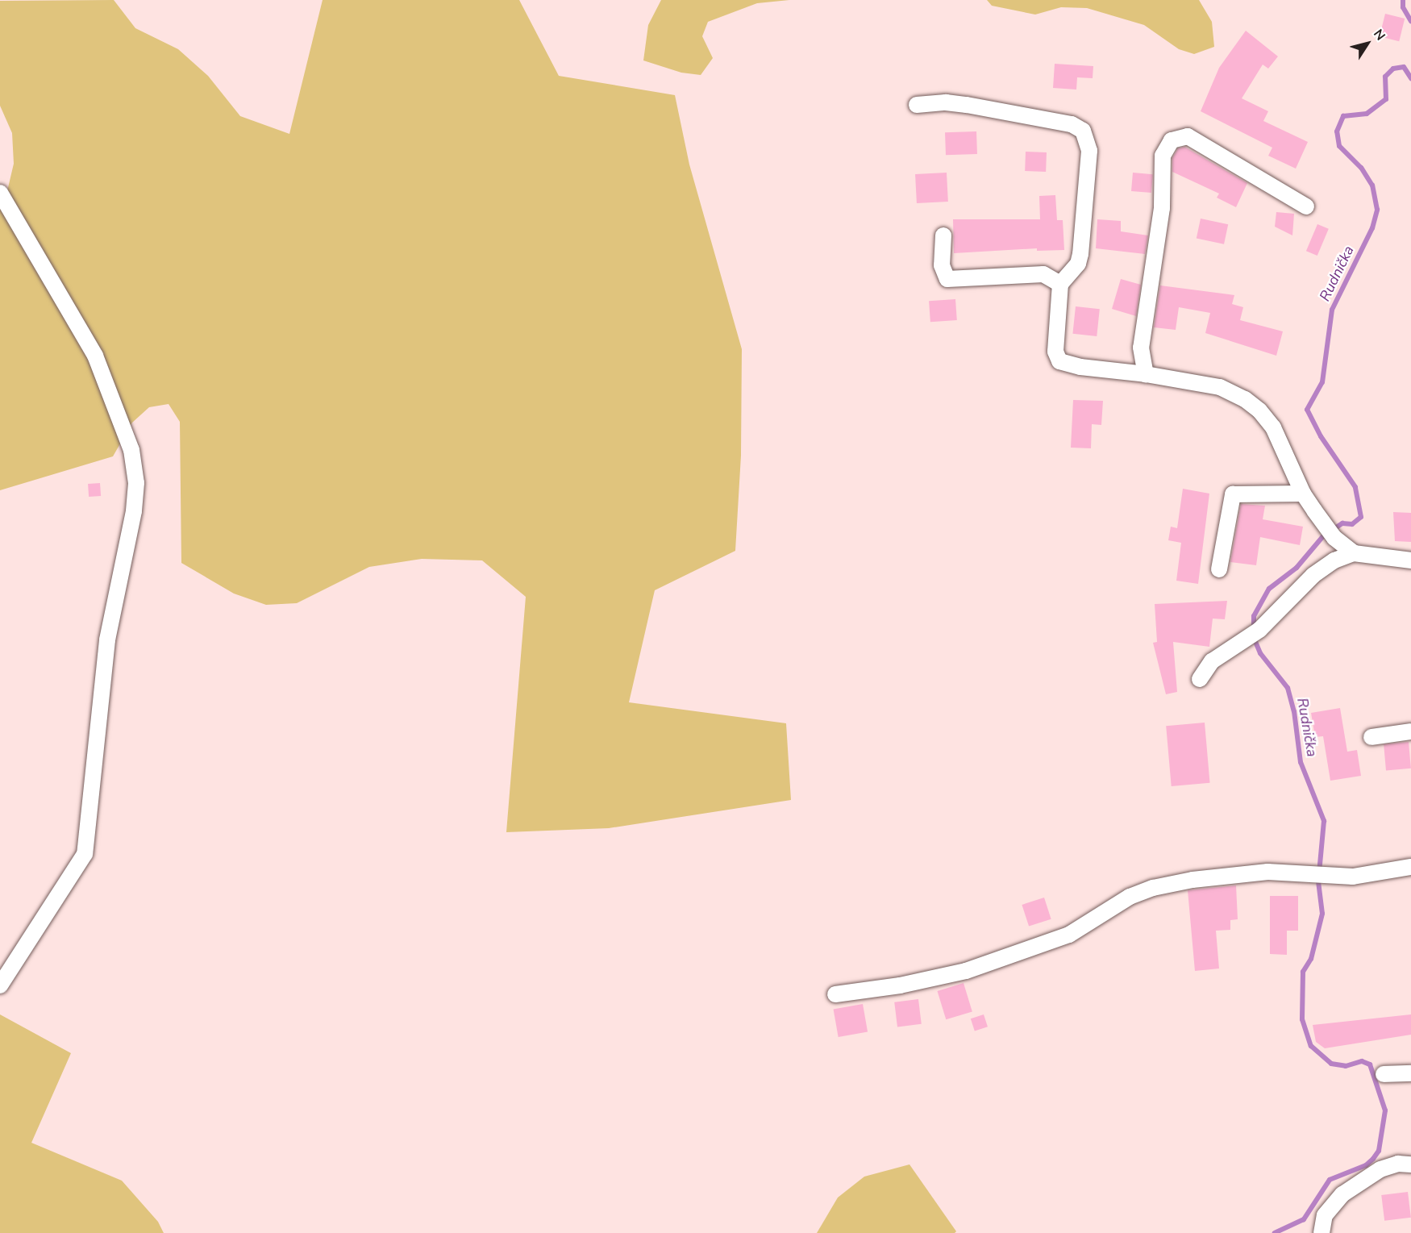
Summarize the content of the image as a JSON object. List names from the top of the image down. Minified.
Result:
{"water":["Rudnička"],"north":"top right"}
